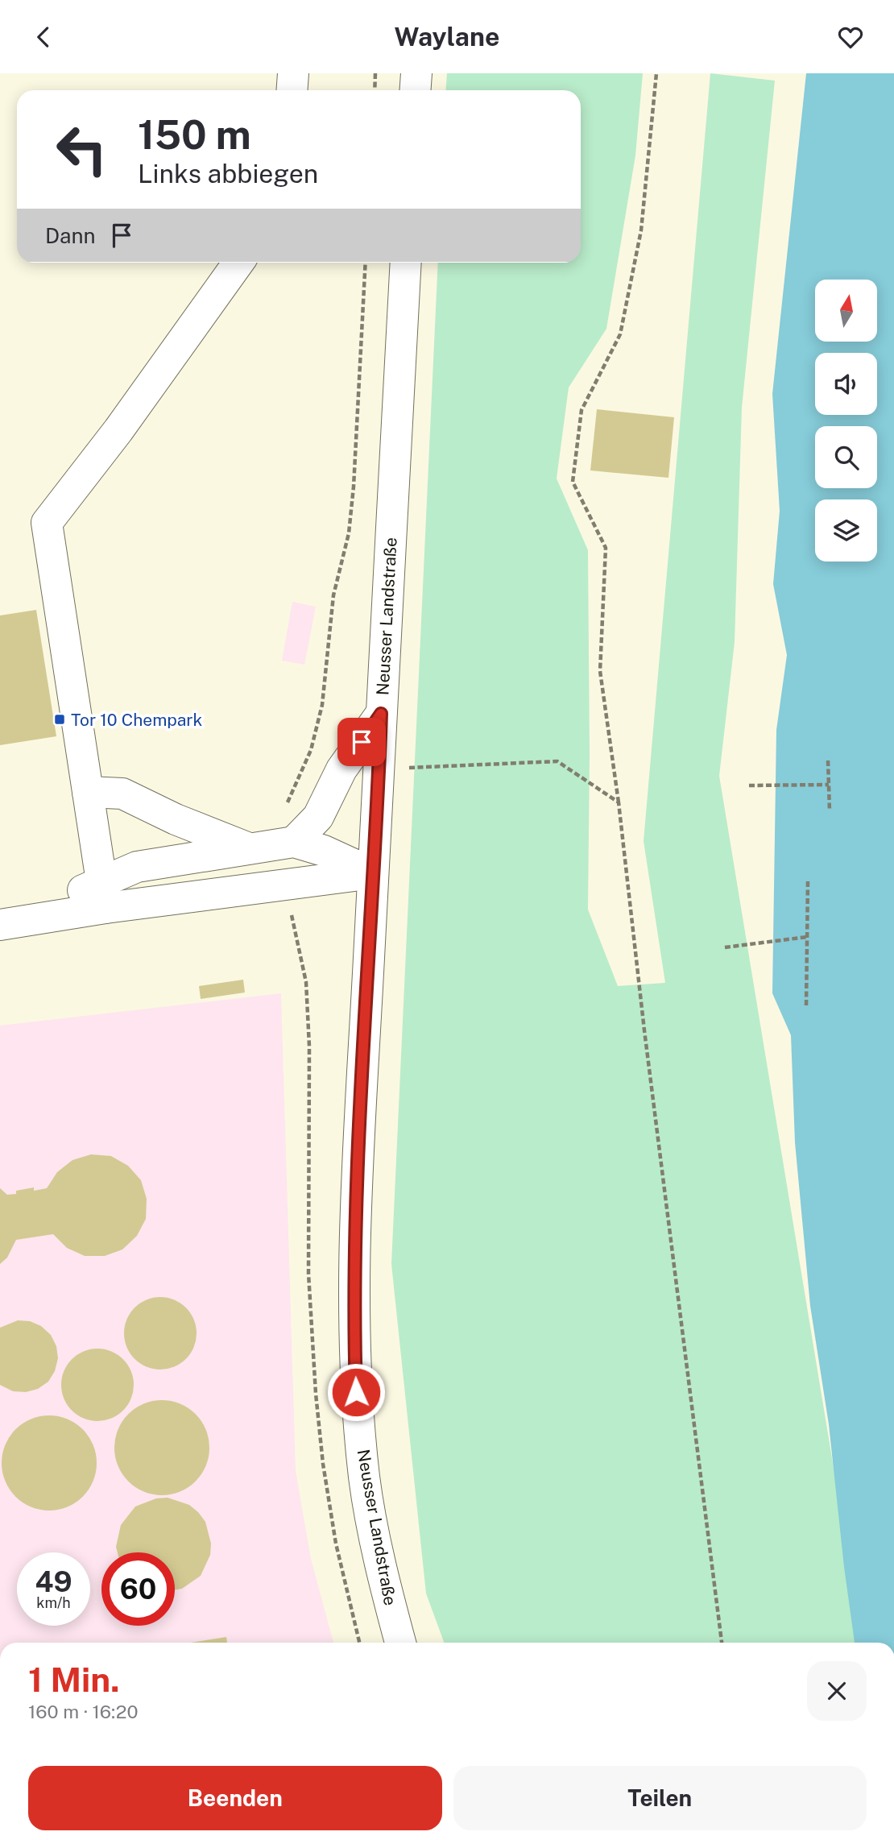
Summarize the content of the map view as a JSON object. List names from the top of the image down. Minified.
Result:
{"streets":{"main road":["Neusser Landstraße"]},"places":{"transit":["Tor 10 Chempark"]},"north":"top","page":{"header":"Waylane","turn":["150 m","Links abbiegen"],"then":"Dann","speed":"49 km/h","limit":"60","heading":["1 Min.","160 m · 16:20"],"buttons":["Beenden","Teilen"]}}
